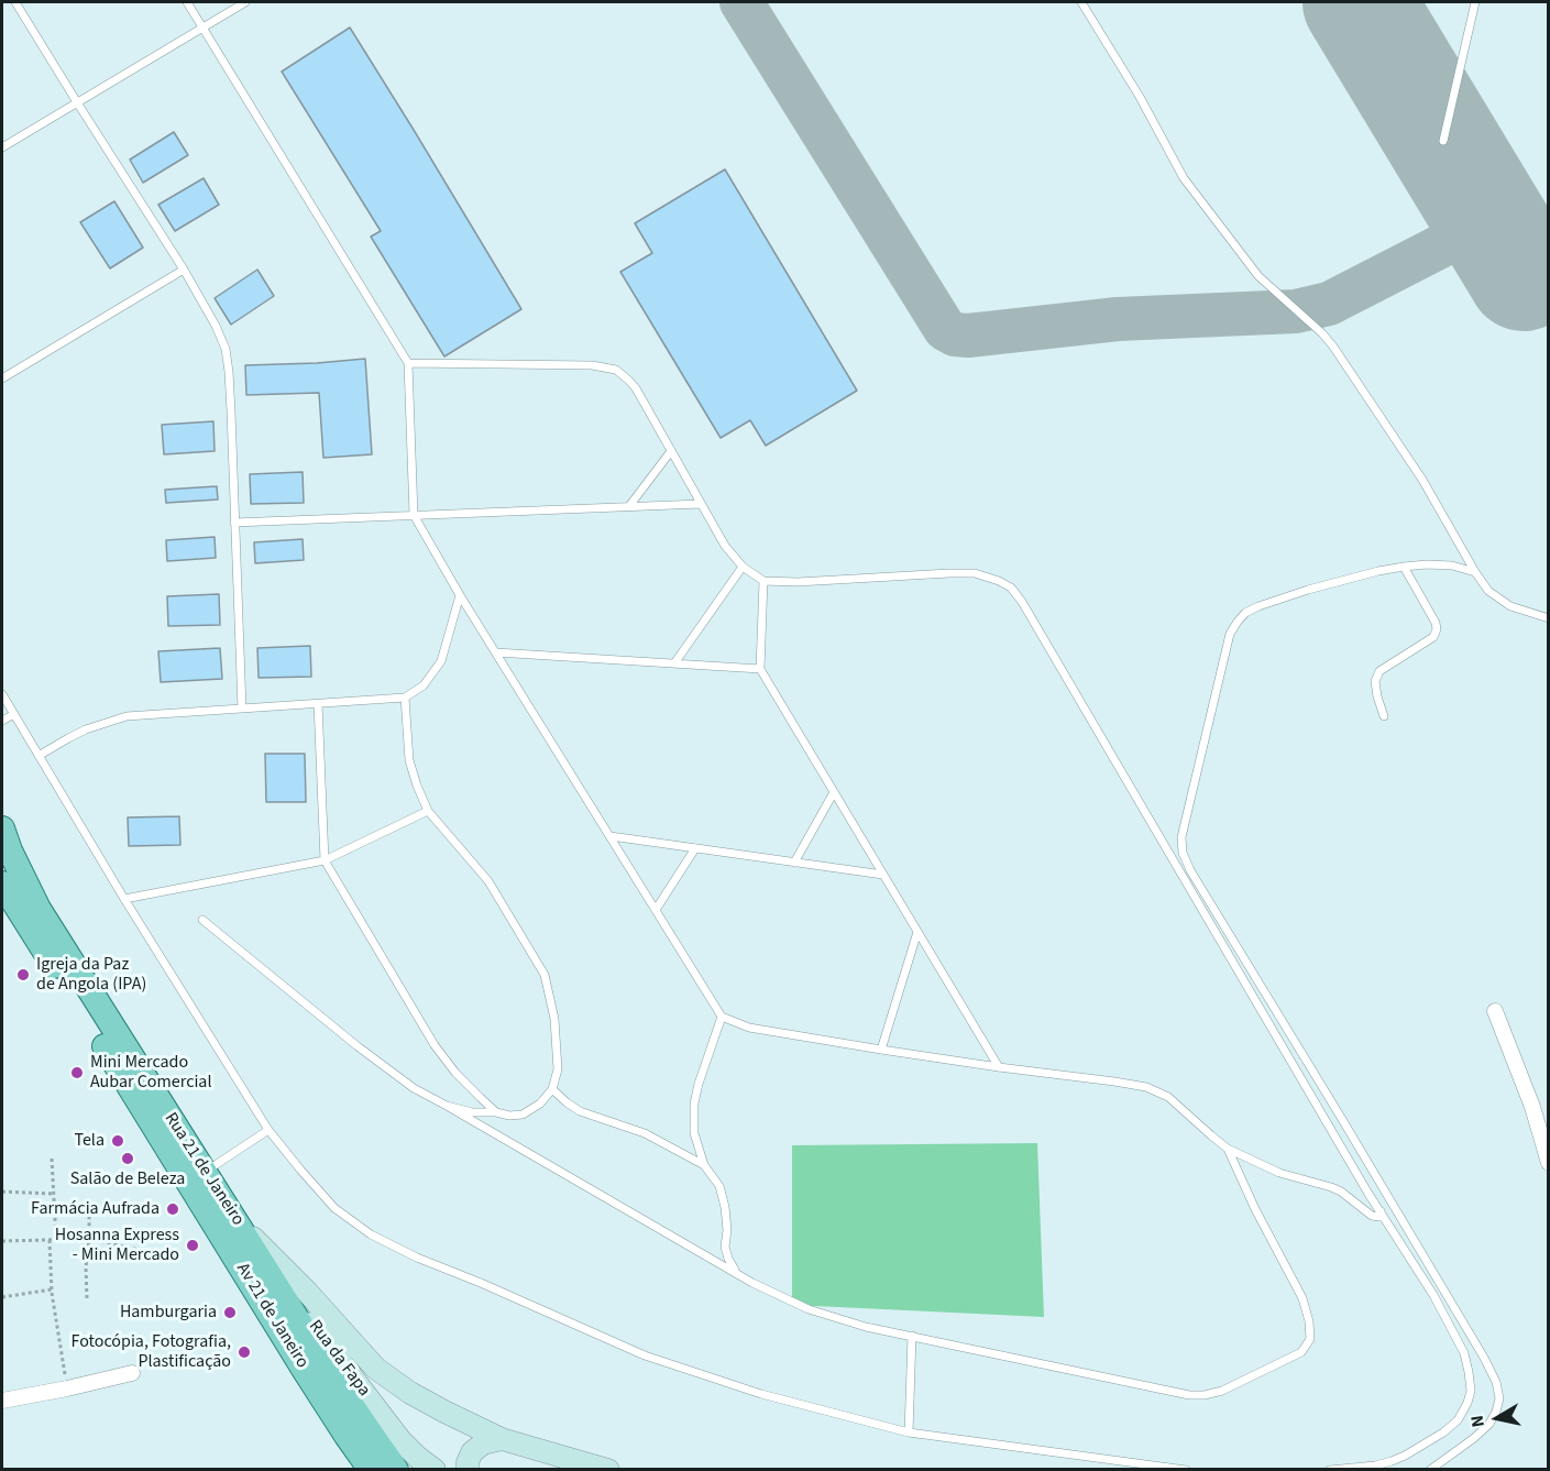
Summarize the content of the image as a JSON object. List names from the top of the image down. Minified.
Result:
{"streets":{"main road":["Rua 21 de Janeiro","Av 21 de Janeiro"],"street":["Rua da Fapa"]},"crossings":[["Rua 21 de Janeiro","Rua da Fapa"]],"places":["Igreja da Paz de Angola (IPA)","Mini Mercado Aubar Comercial","Tela","Salão de Beleza","Farmácia Aufrada","Hosanna Express - Mini Mercado","Hamburgaria","Fotocópia, Fotografia, Plastificação"],"north":"left"}
